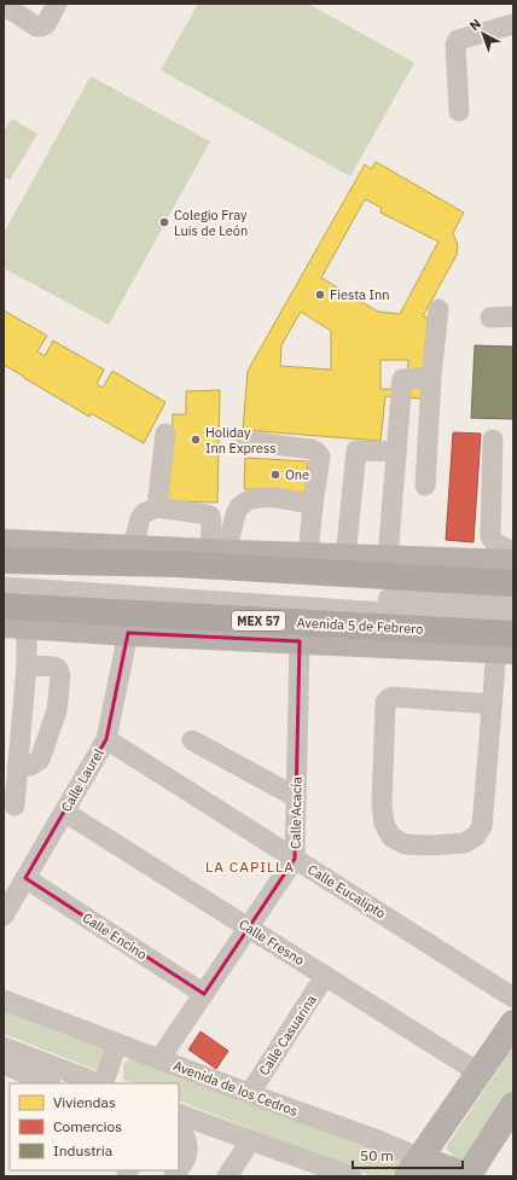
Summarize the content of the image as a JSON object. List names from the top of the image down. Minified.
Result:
{"streets":{"highway":["MEX 57","Avenida 5 de Febrero"],"main road":["Avenida de los Cedros"],"street":["Calle Laurel","Calle Acacia","Calle Eucalipto","Calle Encino","Calle Fresno","Calle Casuarina"]},"crossings":[["Avenida 5 de Febrero","Calle Laurel"],["Avenida 5 de Febrero","Calle Acacia"],["Calle Laurel","Calle Eucalipto"],["Calle Laurel","Calle Encino"],["Calle Laurel","Calle Fresno"],["Calle Acacia","Calle Eucalipto"],["Calle Acacia","Calle Encino"],["Calle Acacia","Calle Fresno"],["Calle Acacia","Avenida de los Cedros"],["Calle Fresno","Calle Casuarina"],["Calle Casuarina","Avenida de los Cedros"]],"districts":["LA CAPILLA"],"places":["Colegio Fray Luis de León","Fiesta Inn","Holiday Inn Express","One"],"legend":["Viviendas","Comercios","Industria"],"scale_bar":"50 m","north":"top left"}
